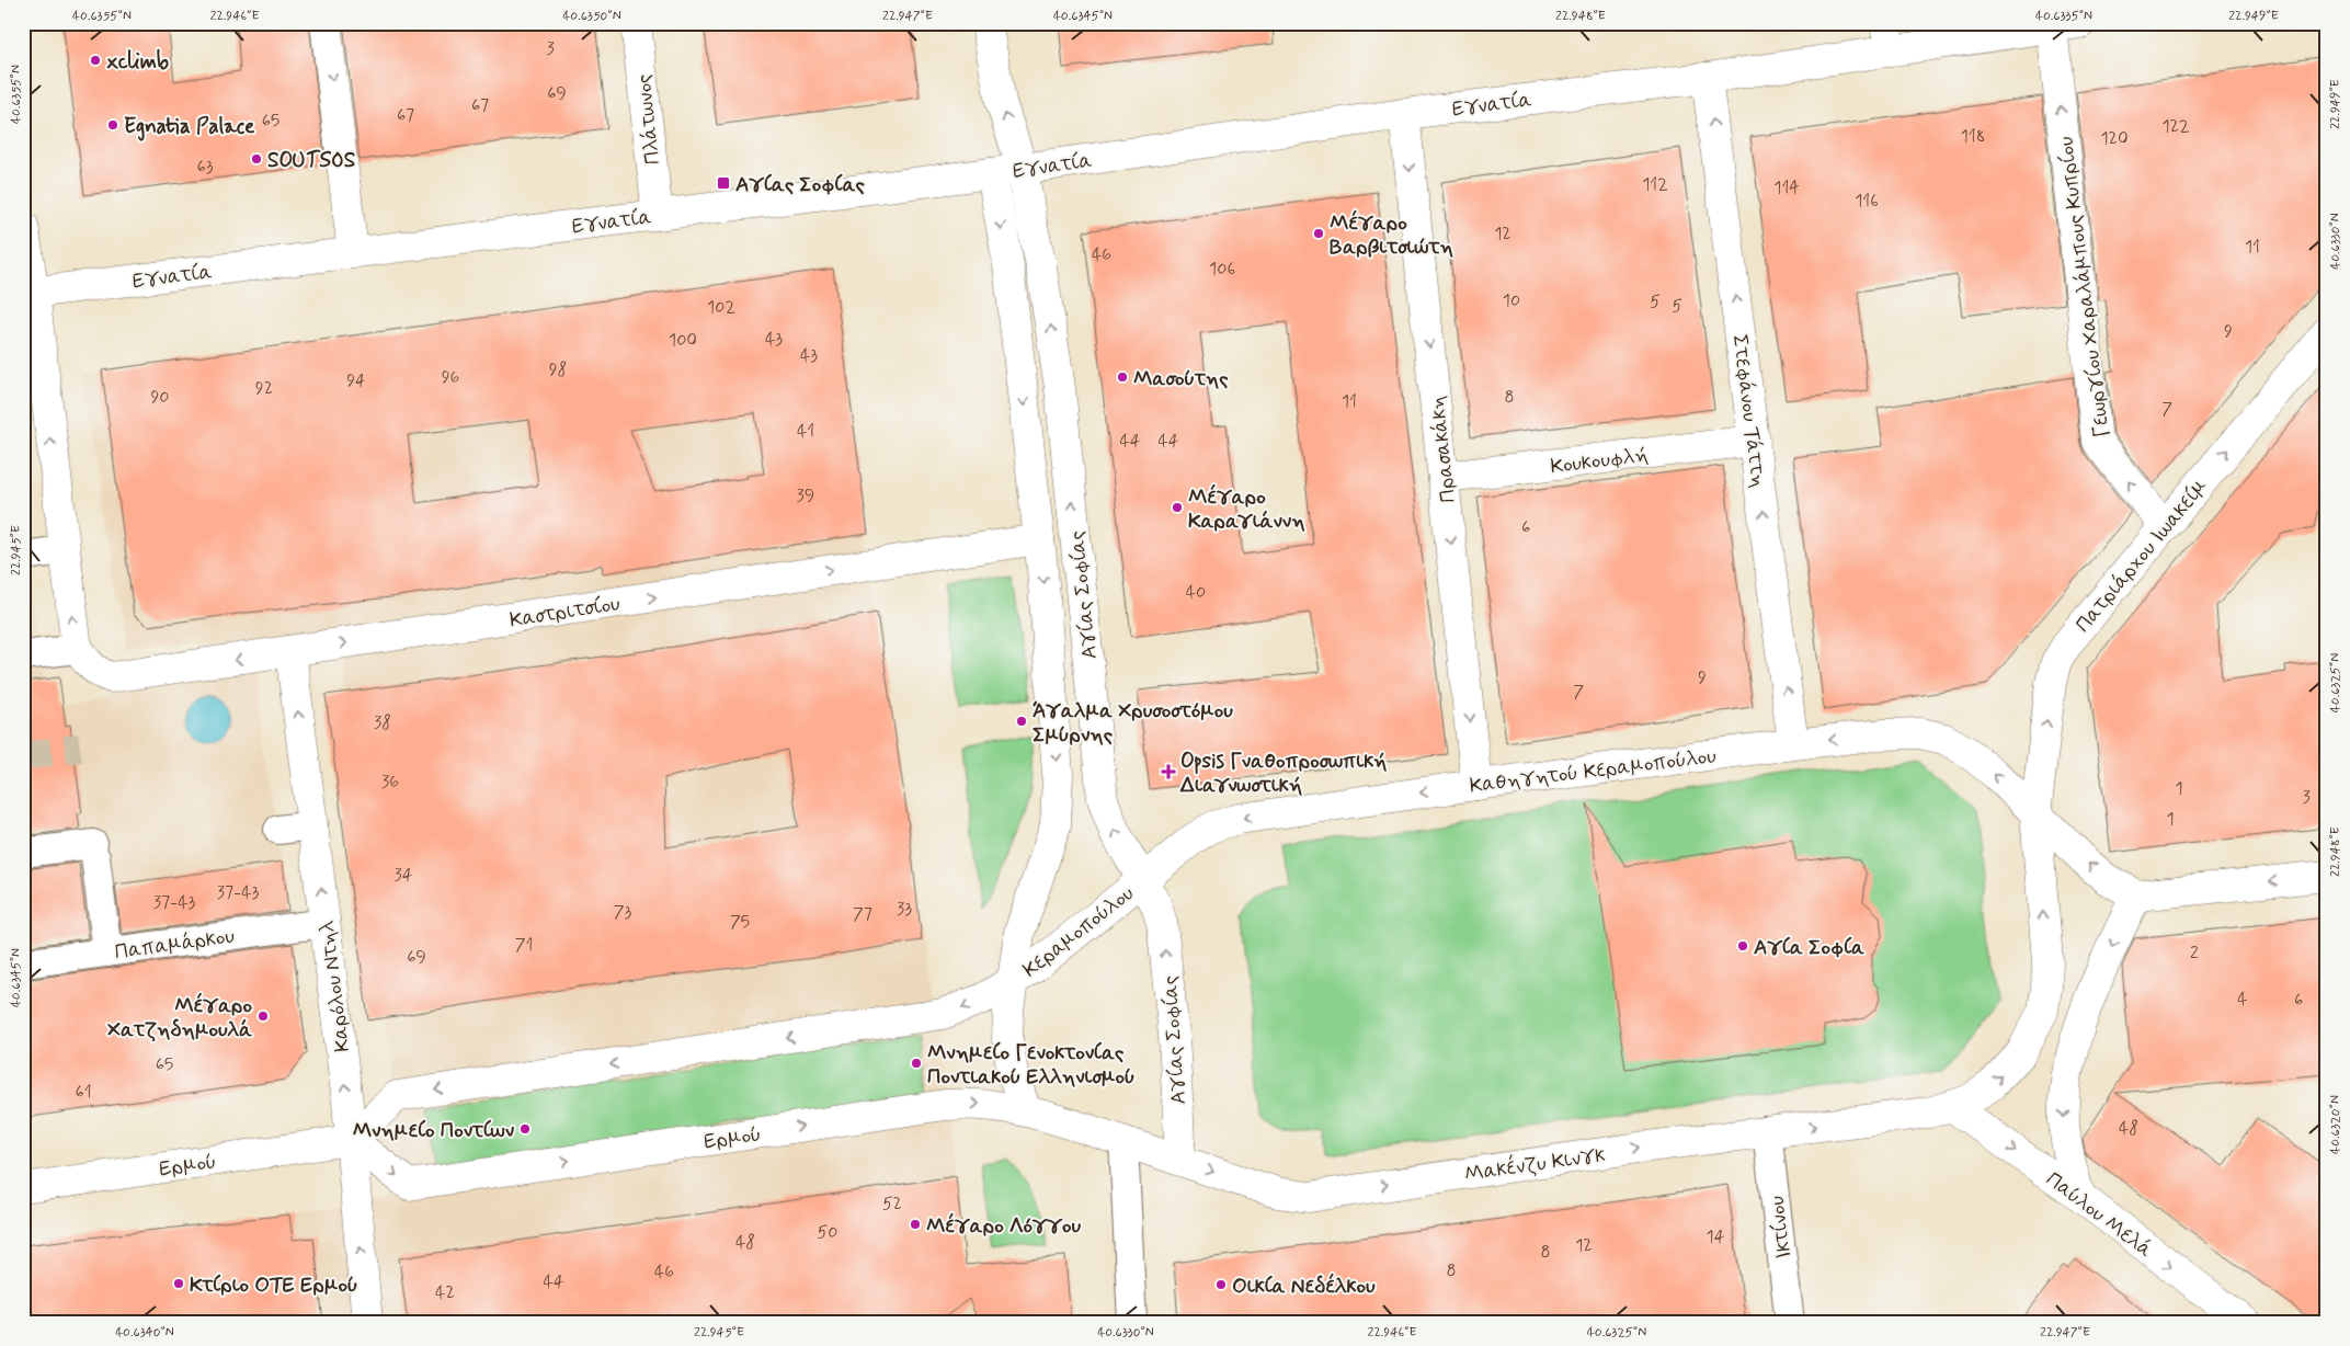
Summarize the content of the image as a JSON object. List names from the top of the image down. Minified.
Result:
{"streets":{"main road":["Εγνατία","Πλάτωνος","Γεωργίου Χαραλάμπους Κυπρίου","Στεφάνου Τάττη","Πρασακάκη","Κουκουφλή","Πατριάρχου Ιωακείμ","Αγίας Σοφίας","Καστριτσίου","Καθηγητού Κεραμοπούλου","Κεραμοπούλου","Καρόλου Ντηλ","Ερμού","Μακένζυ Κινγκ","Παύλου Μελά"],"street":["Παπαμάρκου","Ικτίνου"]},"crossings":[["Εγνατία","Πλάτωνος"],["Εγνατία","Γεωργίου Χαραλάμπους Κυπρίου"],["Εγνατία","Στεφάνου Τάττη"],["Εγνατία","Πρασακάκη"],["Εγνατία","Αγίας Σοφίας"],["Γεωργίου Χαραλάμπους Κυπρίου","Πατριάρχου Ιωακείμ"],["Στεφάνου Τάττη","Κουκουφλή"],["Στεφάνου Τάττη","Καθηγητού Κεραμοπούλου"],["Πρασακάκη","Κουκουφλή"],["Πρασακάκη","Καθηγητού Κεραμοπούλου"],["Πατριάρχου Ιωακείμ","Καθηγητού Κεραμοπούλου"],["Πατριάρχου Ιωακείμ","Μακένζυ Κινγκ"],["Πατριάρχου Ιωακείμ","Παύλου Μελά"],["Αγίας Σοφίας","Καστριτσίου"],["Αγίας Σοφίας","Καθηγητού Κεραμοπούλου"],["Αγίας Σοφίας","Κεραμοπούλου"],["Αγίας Σοφίας","Ερμού"],["Αγίας Σοφίας","Μακένζυ Κινγκ"],["Καστριτσίου","Καρόλου Ντηλ"],["Καθηγητού Κεραμοπούλου","Κεραμοπούλου"],["Παπαμάρκου","Καρόλου Ντηλ"],["Καρόλου Ντηλ","Ερμού"],["Ερμού","Μακένζυ Κινγκ"],["Μακένζυ Κινγκ","Παύλου Μελά"],["Μακένζυ Κινγκ","Ικτίνου"]],"one_way":["Γεωργίου Χαραλάμπους Κυπρίου","Στεφάνου Τάττη","Πρασακάκη","Καθηγητού Κεραμοπούλου","Καρόλου Ντηλ","Μακένζυ Κινγκ","Παύλου Μελά"],"places":{"other":["xclimb","Egnatia Palace","SOUTSOS","Μέγαρο Βαρβιτσιώτη","Μασούτης","Μέγαρο Καραγιάννη","Άγαλμα Χρυσοστόμου Σμύρνης","Αγία Σοφία","Μέγαρο Χατζηδημουλά","Μνημείο Γενοκτονίας Ποντιακού Ελληνισμού","Μνημείο Ποντίων","Μέγαρο Λόγγου","Κτίριο ΟΤΕ Ερμού","Οικία Νεδέλκου"],"transit":["Αγίας Σοφίας"],"health":["Opsis Γναθοπροσωπική Διαγνωστική"]},"house_numbers":["3","69","67","67","65","122","118","120","63","112","114","116","12","11","46","106","10","5","5","102","9","43","100","43","98","96","94","92","90","8","11","7","41","44","44","39","6","40","9","7","38","36","1","3","1","34","37-43","37-43","33","73","77","75","71","2","69","4","6","65","61","48","52","50","14","48","12","8","8","46","44","42"],"coordinates":["40.6355°N","22.946°E","40.6350°N","22.947°E","40.6345°N","22.948°E","40.6335°N","22.949°E","40.6330°N","22.945°E","40.6325°N","40.6320°N","40.6340°N"]}
